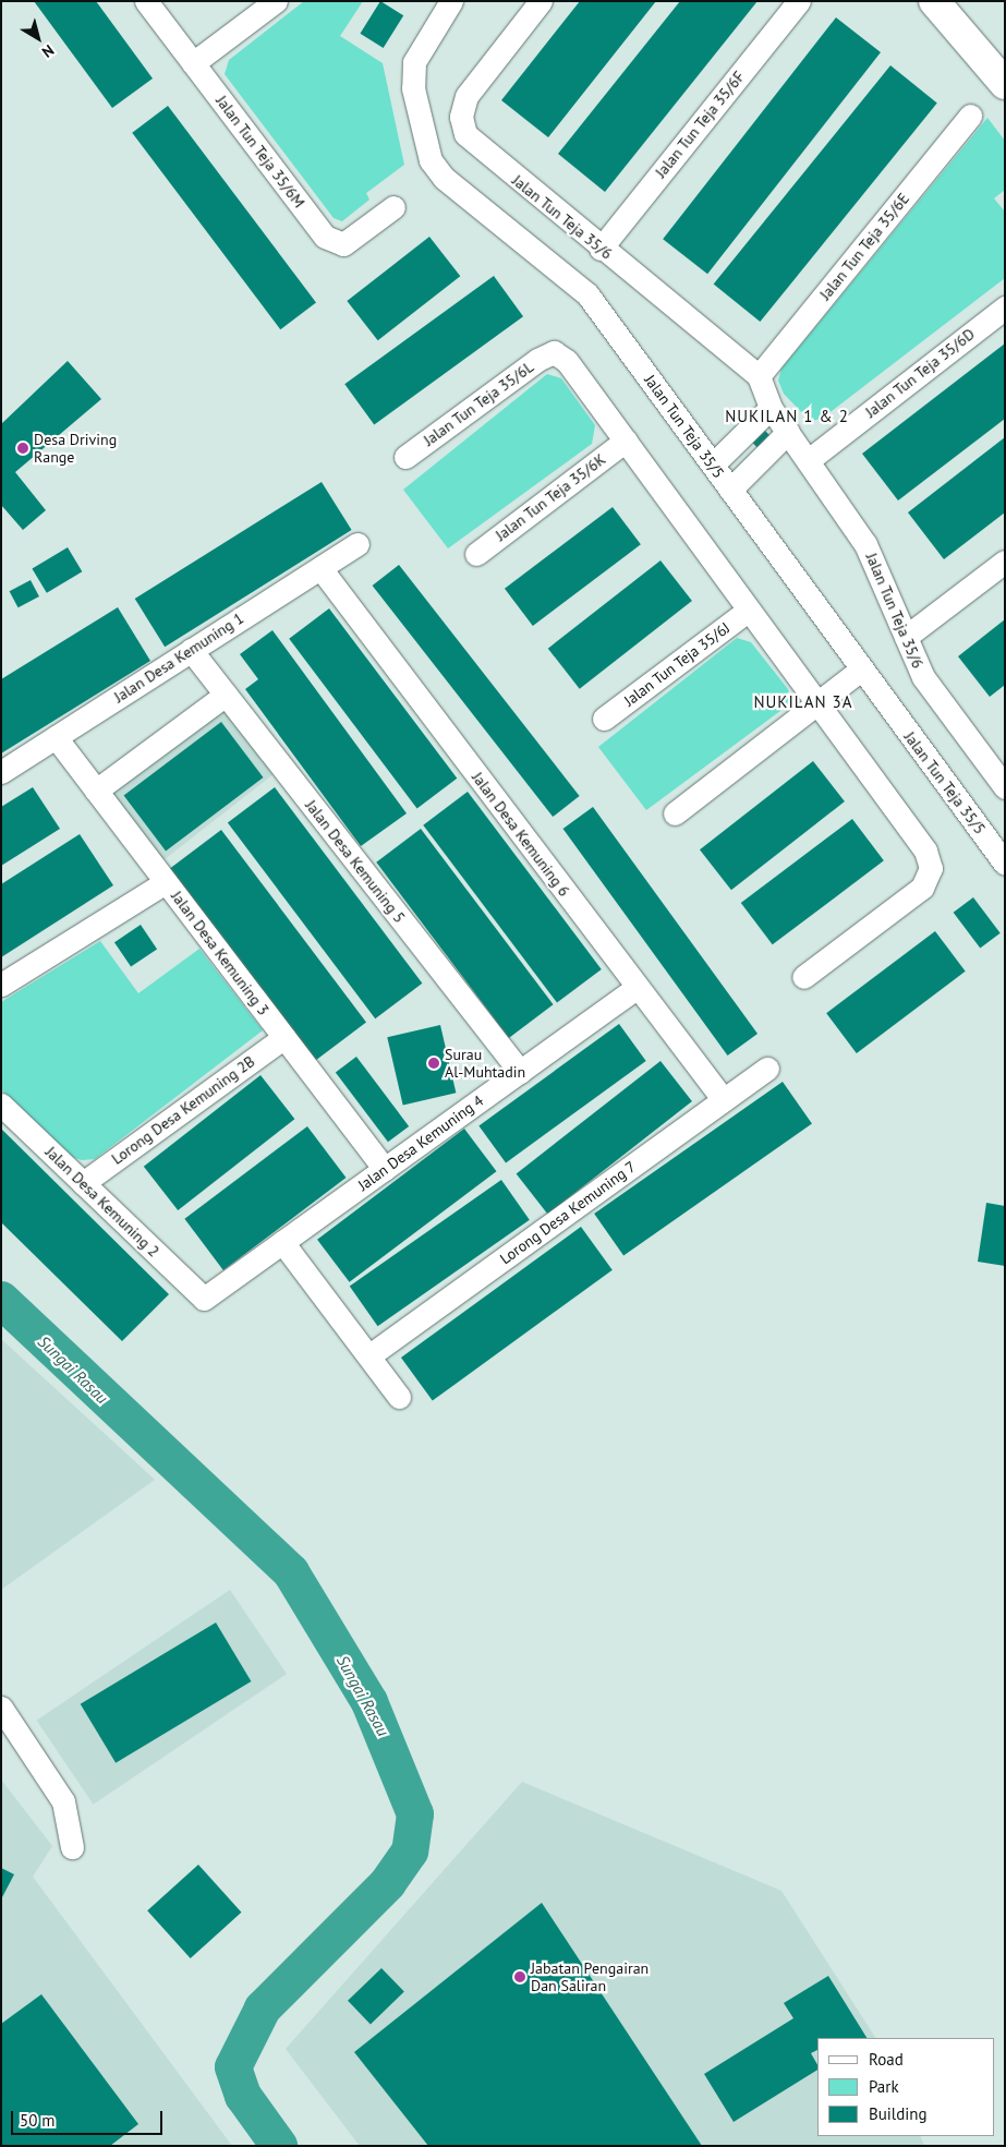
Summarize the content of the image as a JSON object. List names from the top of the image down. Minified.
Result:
{"streets":{"street":["Jalan Tun Teja 35/6F","Jalan Tun Teja 35/6M","Jalan Tun Teja 35/6","Jalan Tun Teja 35/6E","Jalan Tun Teja 35/6D","Jalan Tun Teja 35/6L","Jalan Tun Teja 35/5","Jalan Tun Teja 35/6K","Jalan Desa Kemuning 1","Jalan Tun Teja 35/6J","Jalan Desa Kemuning 6","Jalan Desa Kemuning 5","Jalan Desa Kemuning 3","Lorong Desa Kemuning 2B","Jalan Desa Kemuning 4","Jalan Desa Kemuning 2","Lorong Desa Kemuning 7"]},"crossings":[["Jalan Tun Teja 35/6F","Jalan Tun Teja 35/6"],["Jalan Tun Teja 35/6","Jalan Tun Teja 35/6E"],["Jalan Tun Teja 35/6","Jalan Tun Teja 35/6D"],["Jalan Tun Teja 35/6L","Jalan Tun Teja 35/6K"],["Jalan Desa Kemuning 1","Jalan Desa Kemuning 6"],["Jalan Desa Kemuning 1","Jalan Desa Kemuning 5"],["Jalan Desa Kemuning 1","Jalan Desa Kemuning 3"],["Jalan Desa Kemuning 6","Jalan Desa Kemuning 4"],["Jalan Desa Kemuning 6","Lorong Desa Kemuning 7"],["Jalan Desa Kemuning 5","Jalan Desa Kemuning 4"],["Jalan Desa Kemuning 3","Lorong Desa Kemuning 2B"],["Jalan Desa Kemuning 3","Jalan Desa Kemuning 4"],["Lorong Desa Kemuning 2B","Jalan Desa Kemuning 2"],["Jalan Desa Kemuning 4","Jalan Desa Kemuning 2"]],"districts":["NUKILAN 1 & 2","NUKILAN 3A"],"water":["Sungai Rasau"],"places":["Desa Driving Range","Surau Al-Muhtadin","Jabatan Pengairan Dan Saliran"],"legend":["Road","Park","Building"],"scale_bar":"50 m","north":"bottom right"}
